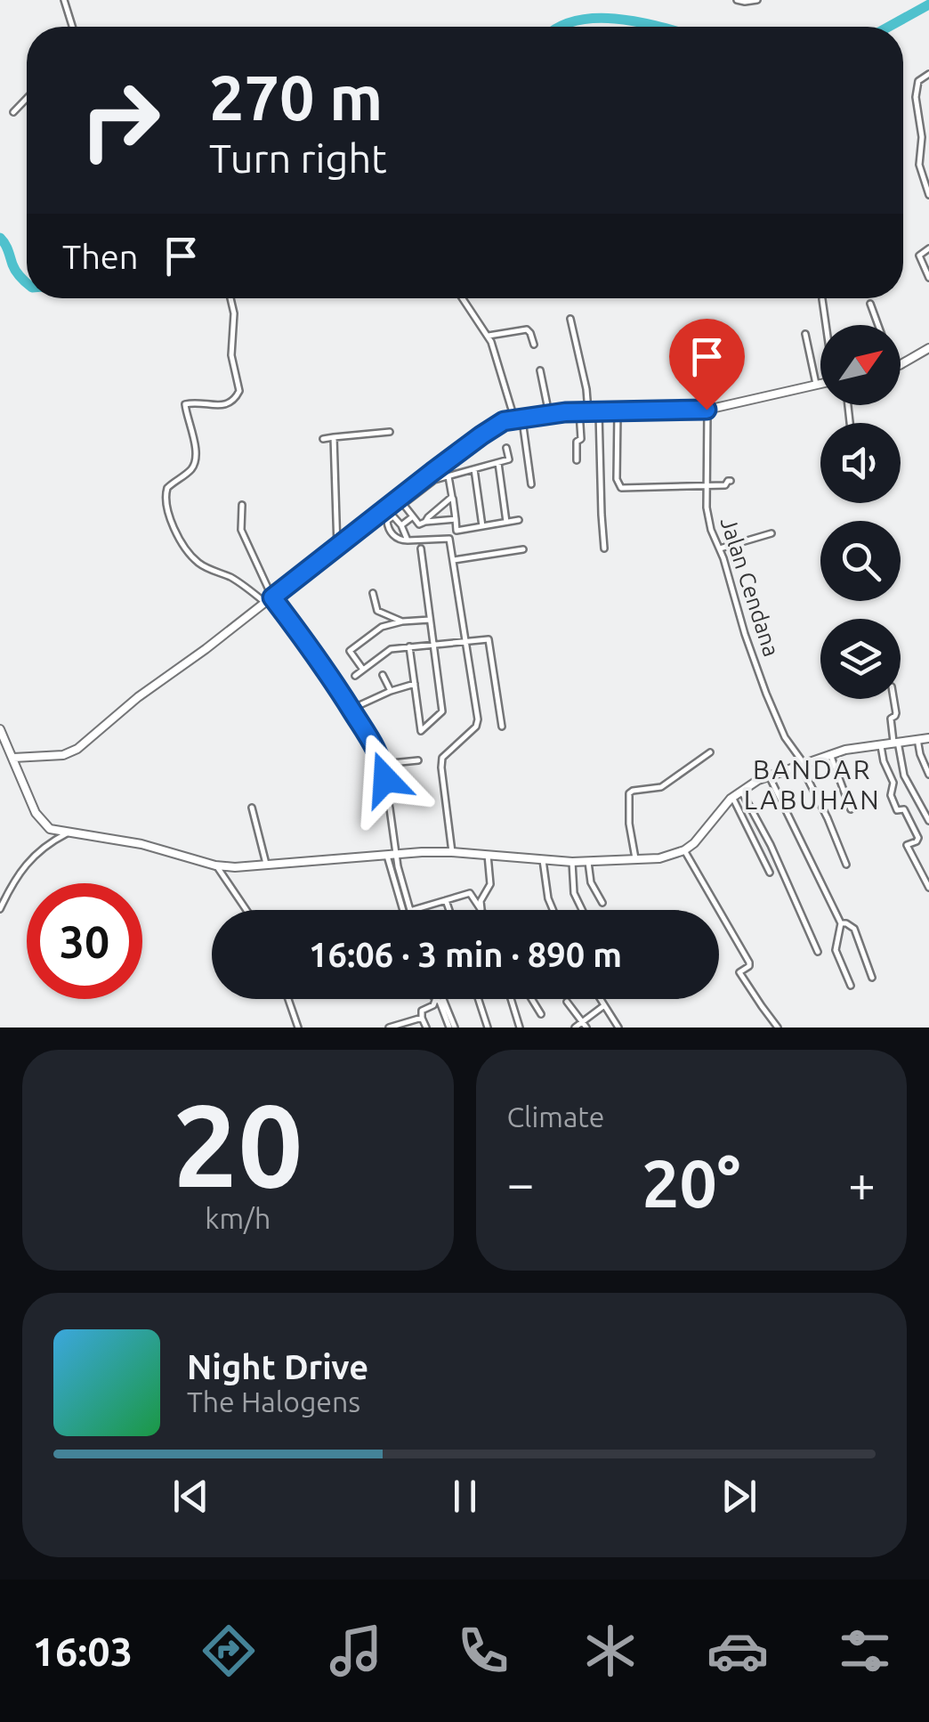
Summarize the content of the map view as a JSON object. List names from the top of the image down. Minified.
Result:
{"streets":{"street":["Jalan Cendana"]},"districts":["BANDAR LABUHAN"],"north":"top right","page":{"turn":["270 m","Turn right"],"then":"Then","limit":"30","trip":"16:06 · 3 min · 890 m","tile":[["20","km/h"],"Climate"],"heat":["−","20°","+"],"song":["Night Drive","The Halogens"],"tabs":"16:03"}}
